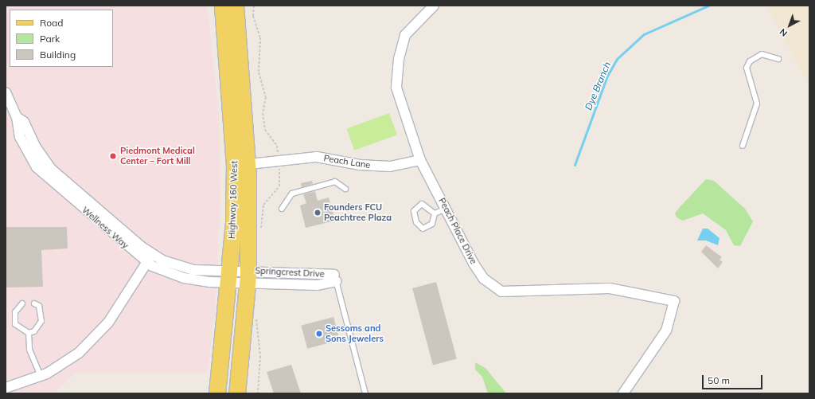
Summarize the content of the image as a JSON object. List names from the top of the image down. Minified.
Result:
{"streets":{"main road":["Highway 160 West"],"street":["Peach Lane","Wellness Way","Peach Place Drive","Springcrest Drive"]},"crossings":[["Peach Lane","Highway 160 West"],["Peach Lane","Peach Place Drive"],["Highway 160 West","Wellness Way"],["Highway 160 West","Springcrest Drive"],["Wellness Way","Springcrest Drive"]],"water":["Dye Branch"],"places":["Piedmont Medical Center – Fort Mill","Founders FCU Peachtree Plaza","Sessoms and Sons Jewelers"],"legend":["Road","Park","Building"],"scale_bar":"50 m","north":"bottom left"}
